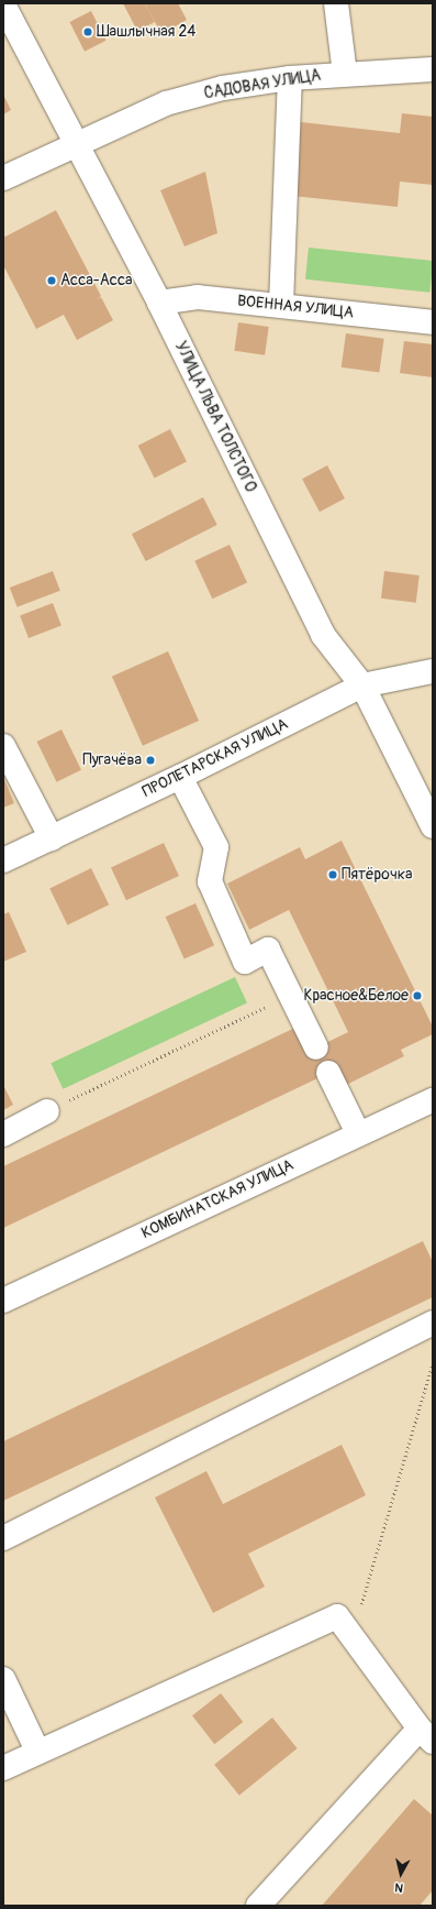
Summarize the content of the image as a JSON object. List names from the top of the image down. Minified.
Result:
{"streets":{"street":["САДОВАЯ УЛИЦА","ВОЕННАЯ УЛИЦА","УЛИЦА ЛЬВА ТОЛСТОГО","ПРОЛЕТАРСКАЯ УЛИЦА","КОМБИНАТСКАЯ УЛИЦА"]},"crossings":[["САДОВАЯ УЛИЦА","УЛИЦА ЛЬВА ТОЛСТОГО"],["ВОЕННАЯ УЛИЦА","УЛИЦА ЛЬВА ТОЛСТОГО"],["УЛИЦА ЛЬВА ТОЛСТОГО","ПРОЛЕТАРСКАЯ УЛИЦА"]],"places":["Шашлычная 24","Асса-Асса","Пугачёва","Пятёрочка","Красное&Белое"],"north":"bottom"}
